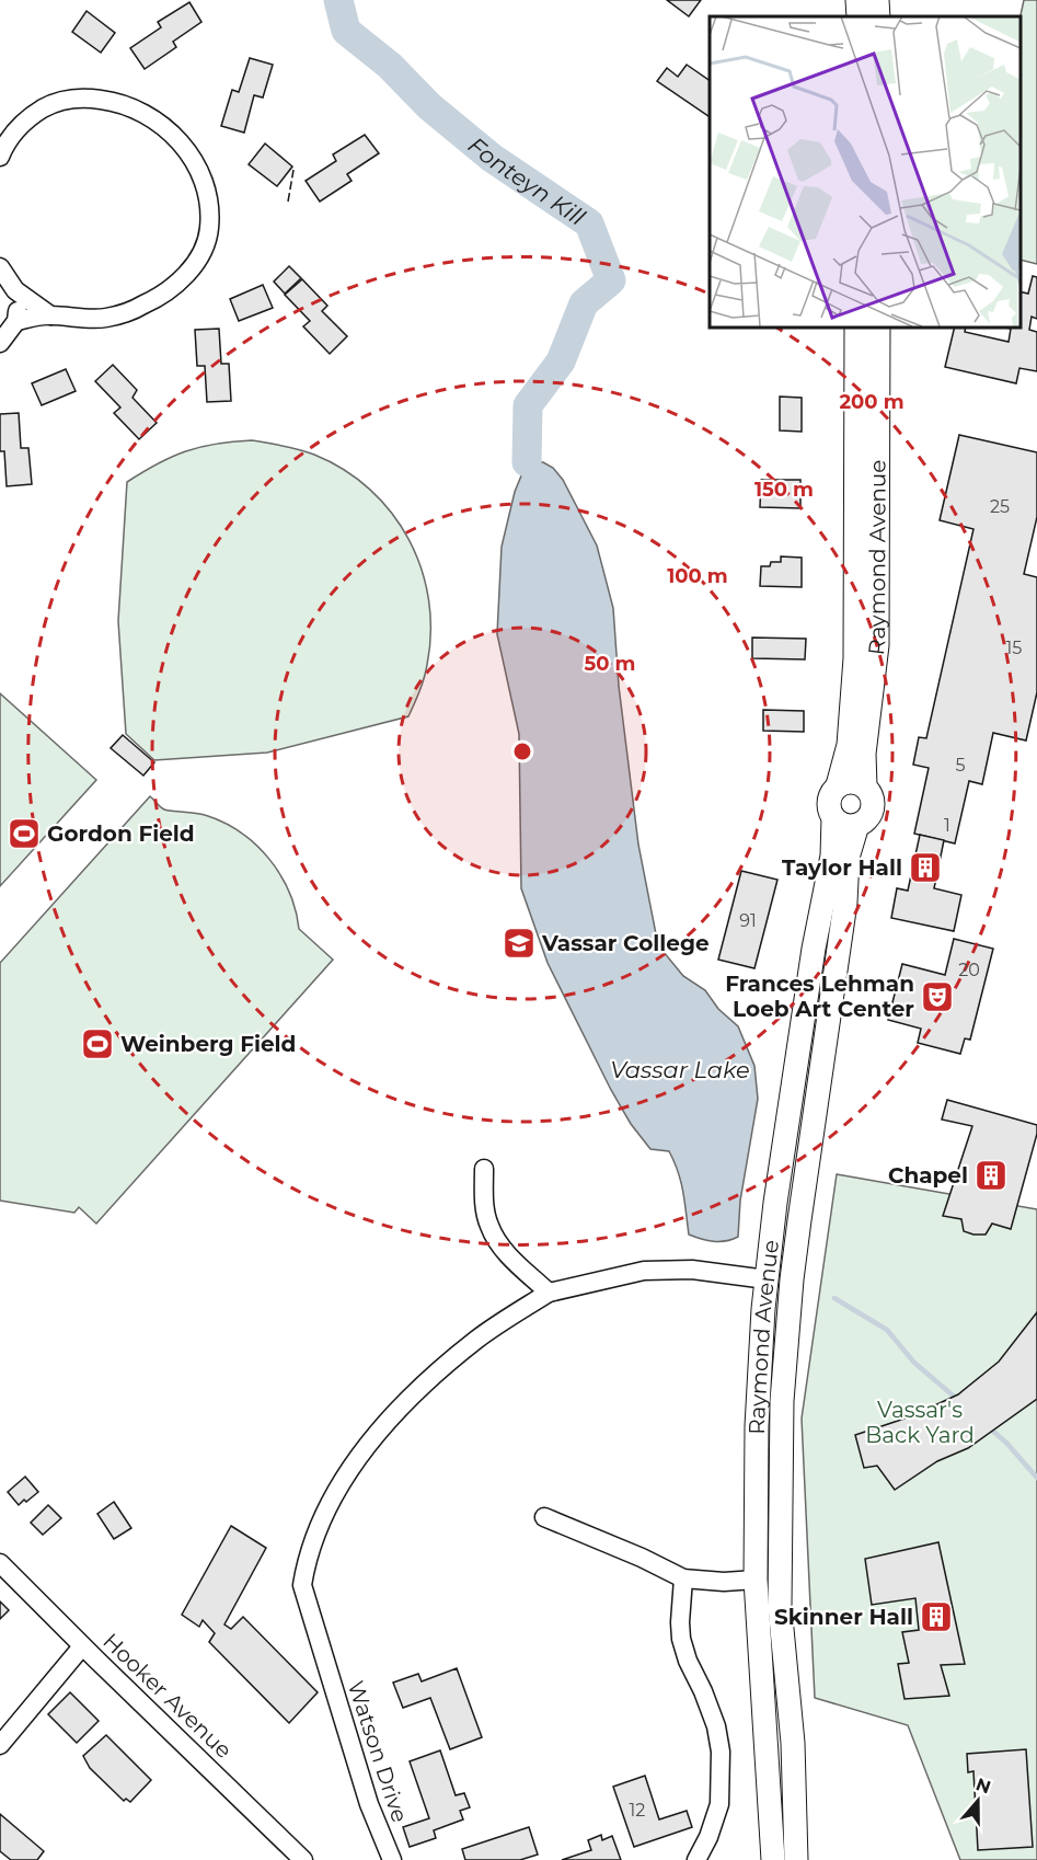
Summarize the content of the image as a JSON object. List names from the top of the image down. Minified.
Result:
{"streets":{"main road":["Raymond Avenue"],"street":["Hooker Avenue","Watson Drive"]},"crossings":[["Raymond Avenue","Watson Drive"]],"water":["Fonteyn Kill","Vassar Lake"],"parks":["Vassar's Back Yard"],"places":{"sports":["Gordon Field","Weinberg Field"],"building":["Taylor Hall","Chapel","Skinner Hall"],"school or university":["Vassar College"],"theatre":["Frances Lehman Loeb Art Center"]},"house_numbers":["25","15","5","1","91","20","12"],"north":"top","rings":["200 m","150 m","100 m","50 m"]}
